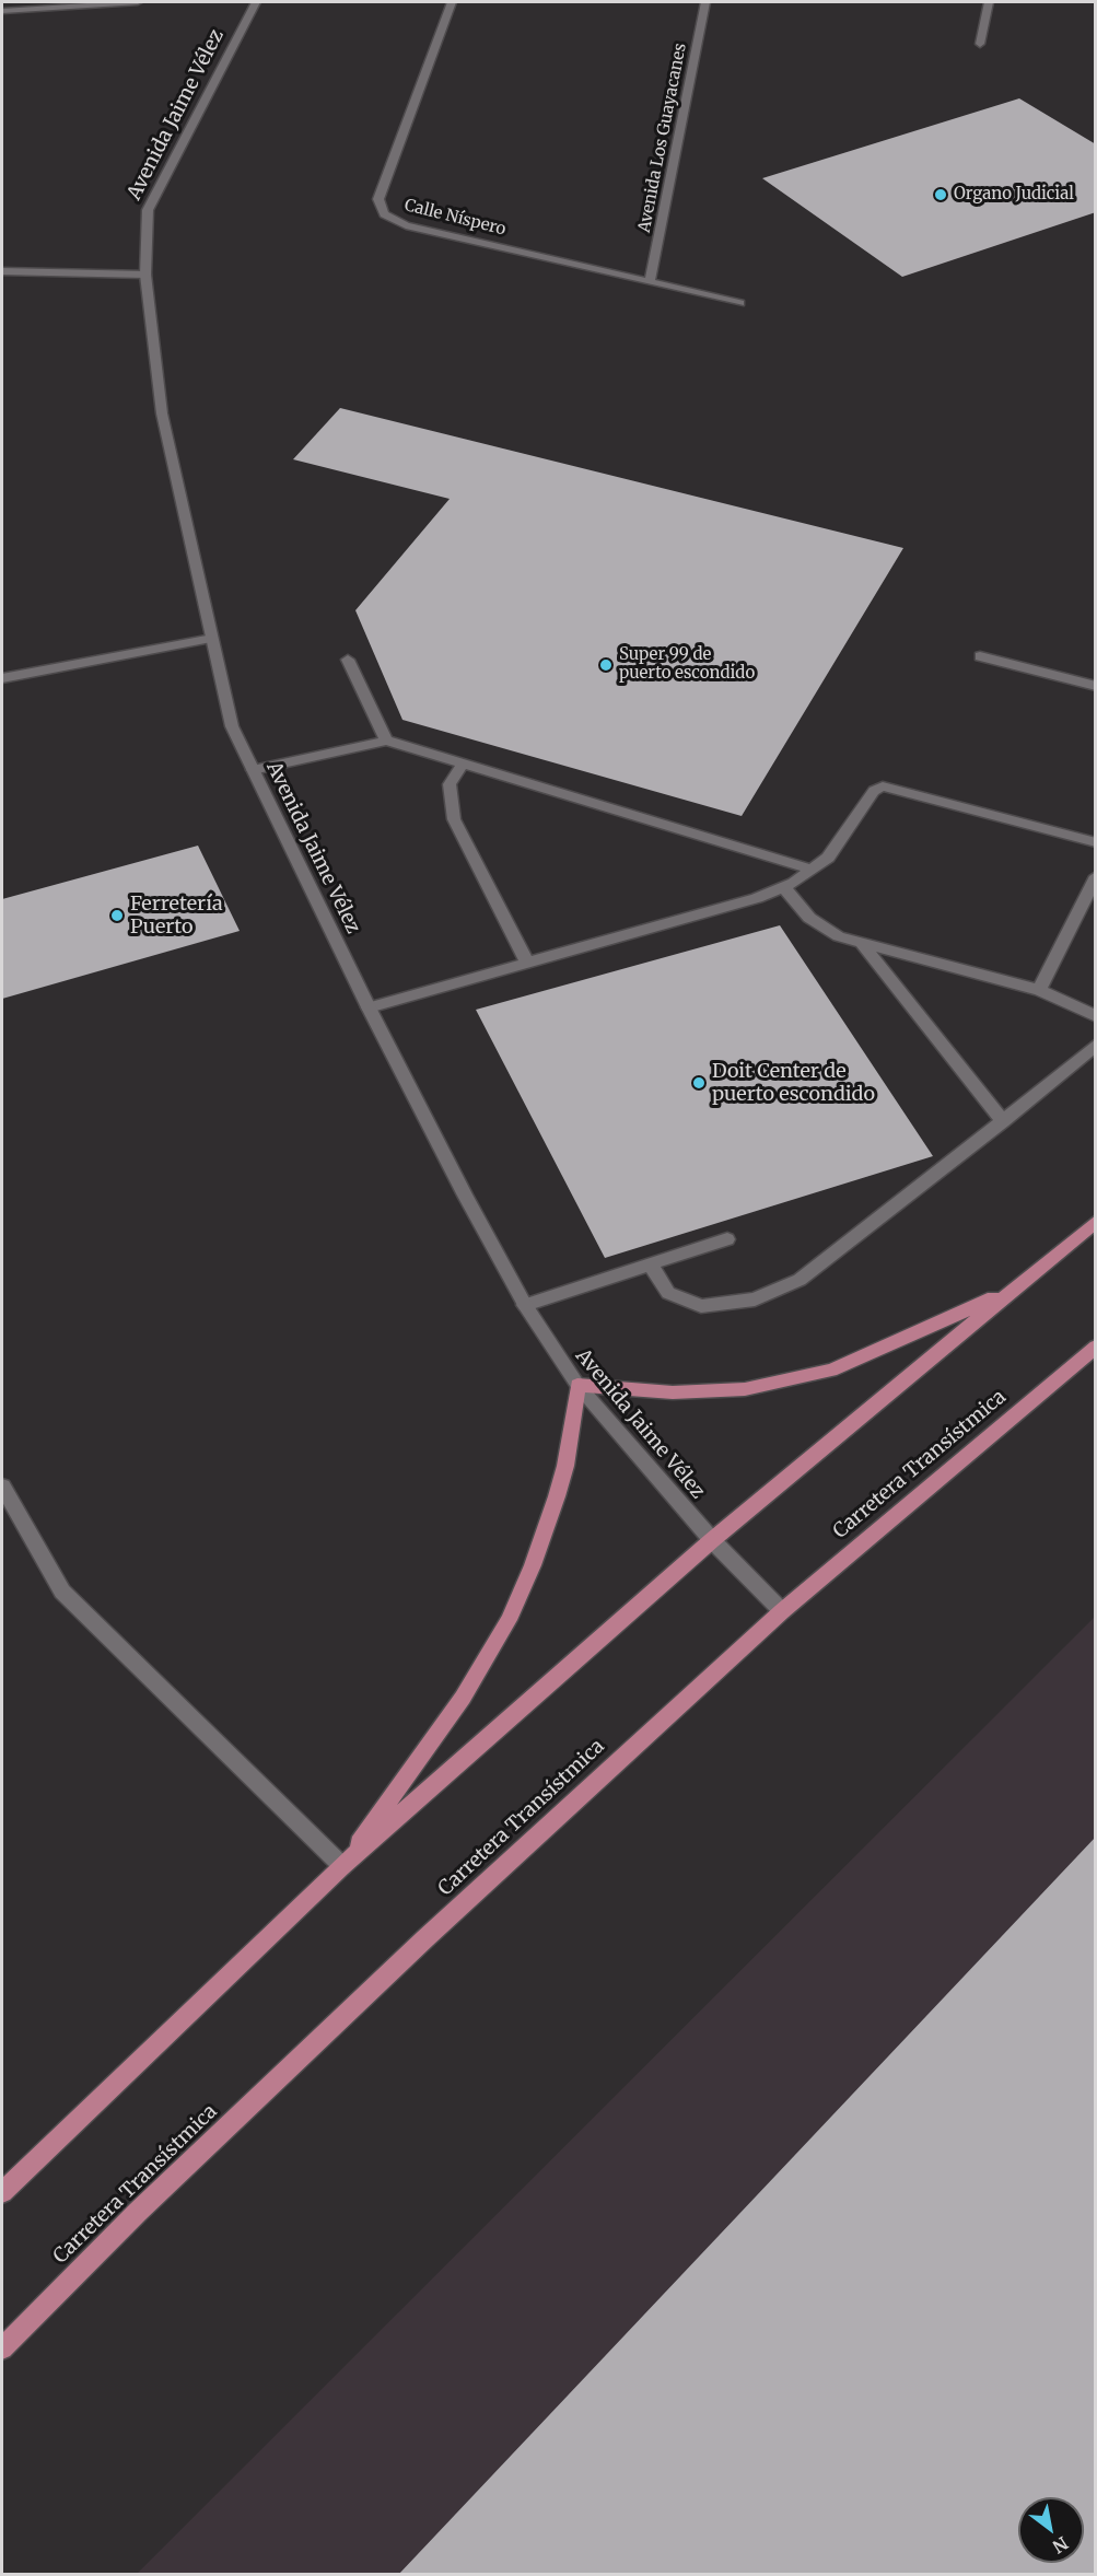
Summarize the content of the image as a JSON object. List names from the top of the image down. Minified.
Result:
{"streets":{"main road":["Carretera Transístmica"],"street":["Avenida Jaime Vélez","Avenida Los Guayacanes","Calle Níspero"]},"crossings":[["Avenida Jaime Vélez","Carretera Transístmica"],["Avenida Los Guayacanes","Calle Níspero"]],"places":["Organo Judicial","Super 99 de puerto escondido","Ferretería Puerto","Doit Center de puerto escondido"],"north":"bottom right"}
